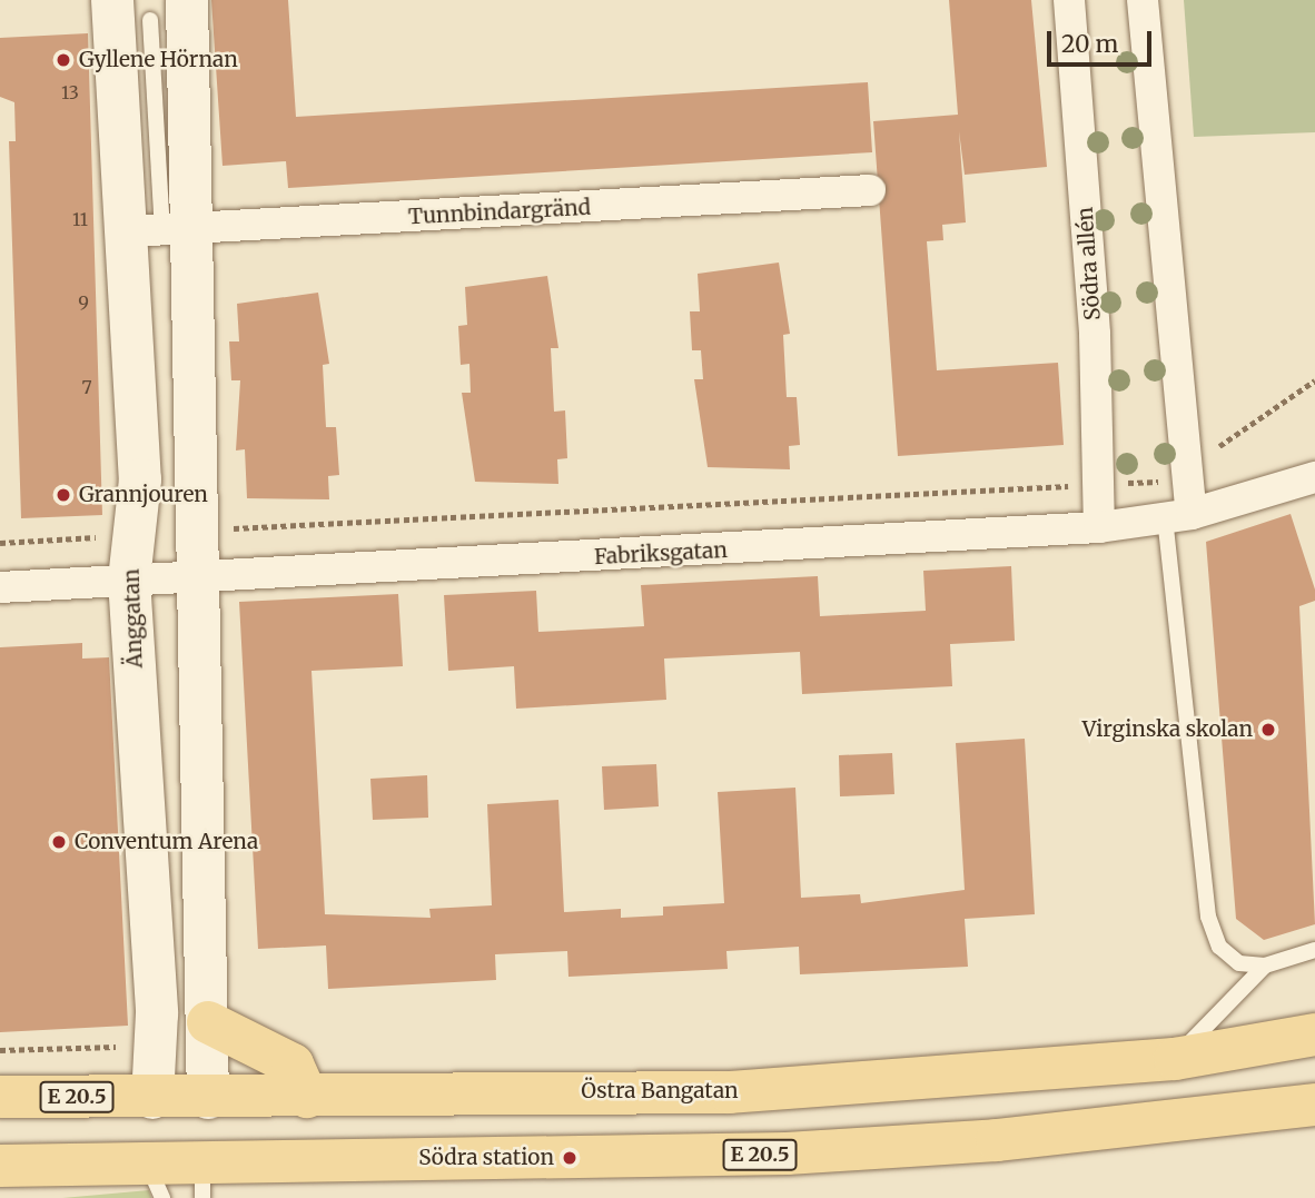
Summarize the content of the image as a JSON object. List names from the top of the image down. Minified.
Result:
{"streets":{"main road":["Östra Bangatan","E 20.5"],"street":["Tunnbindargränd","Södra allén","Fabriksgatan","Änggatan"]},"crossings":[["Tunnbindargränd","Änggatan"],["Södra allén","Fabriksgatan"],["Fabriksgatan","Änggatan"],["Änggatan","Östra Bangatan"]],"places":["Gyllene Hörnan","Grannjouren","Virginska skolan","Conventum Arena","Södra station"],"house_numbers":["13","11","9","7"],"scale_bar":"20 m"}
